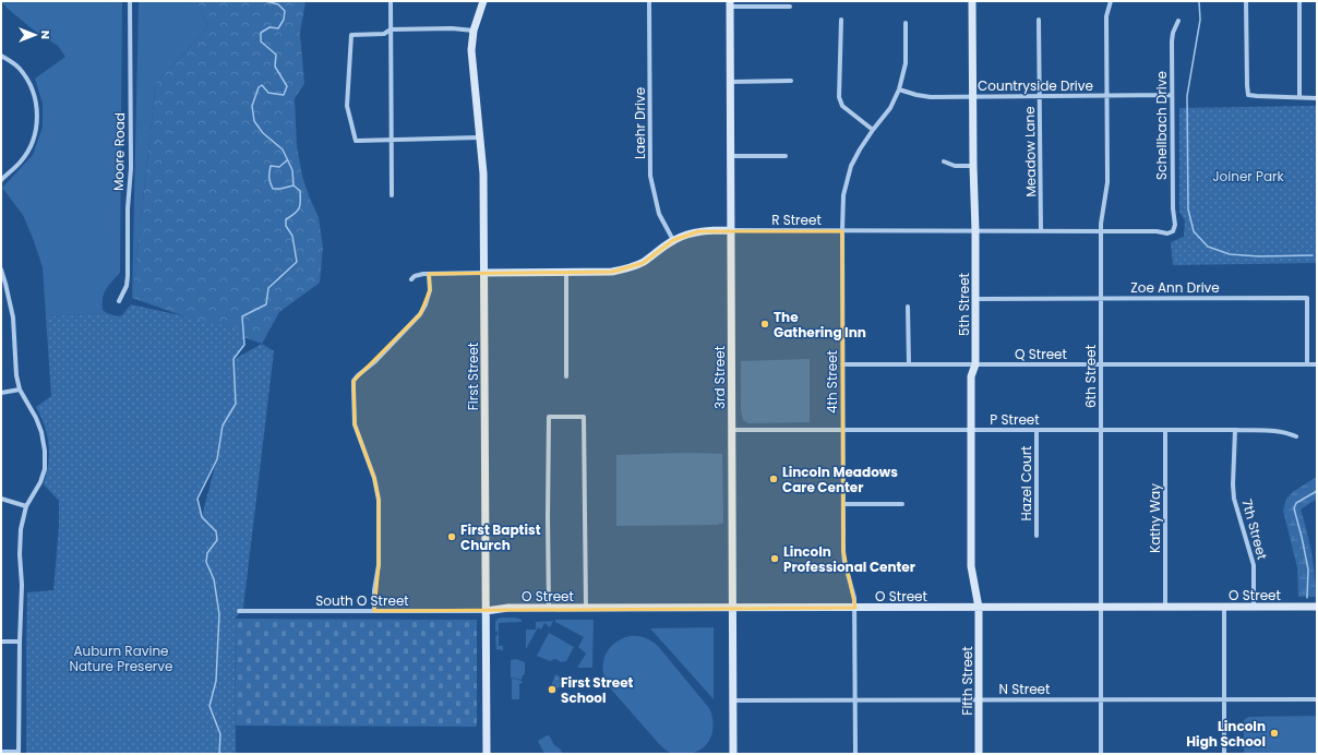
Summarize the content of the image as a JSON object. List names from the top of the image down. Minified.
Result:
{"streets":{"street":["Countryside Drive","Laehr Drive","Schellbach Drive","Moore Road","Meadow Lane","R Street","Zoe Ann Drive","5th Street","Q Street","First Street","6th Street","3rd Street","4th Street","P Street","Hazel Court","Kathy Way","7th Street","O Street","South O Street","Fifth Street","N Street"]},"crossings":[["Countryside Drive","Schellbach Drive"],["Countryside Drive","Meadow Lane"],["Countryside Drive","5th Street"],["Countryside Drive","6th Street"],["Countryside Drive","4th Street"],["Laehr Drive","R Street"],["Schellbach Drive","R Street"],["Meadow Lane","R Street"],["R Street","5th Street"],["R Street","First Street"],["R Street","6th Street"],["R Street","3rd Street"],["R Street","4th Street"],["Zoe Ann Drive","5th Street"],["Zoe Ann Drive","Q Street"],["Zoe Ann Drive","6th Street"],["5th Street","Q Street"],["5th Street","P Street"],["5th Street","O Street"],["5th Street","Fifth Street"],["Q Street","6th Street"],["Q Street","4th Street"],["First Street","O Street"],["First Street","South O Street"],["6th Street","P Street"],["6th Street","O Street"],["6th Street","N Street"],["3rd Street","P Street"],["3rd Street","O Street"],["3rd Street","N Street"],["4th Street","P Street"],["4th Street","O Street"],["4th Street","N Street"],["P Street","Hazel Court"],["P Street","Kathy Way"],["P Street","7th Street"],["Kathy Way","O Street"],["7th Street","O Street"],["O Street","South O Street"],["O Street","Fifth Street"],["Fifth Street","N Street"]],"parks":["Joiner Park","Auburn Ravine Nature Preserve"],"places":["The Gathering Inn","Lincoln Meadows Care Center","First Baptist Church","Lincoln Professional Center","First Street School","Lincoln High School"],"north":"right"}
